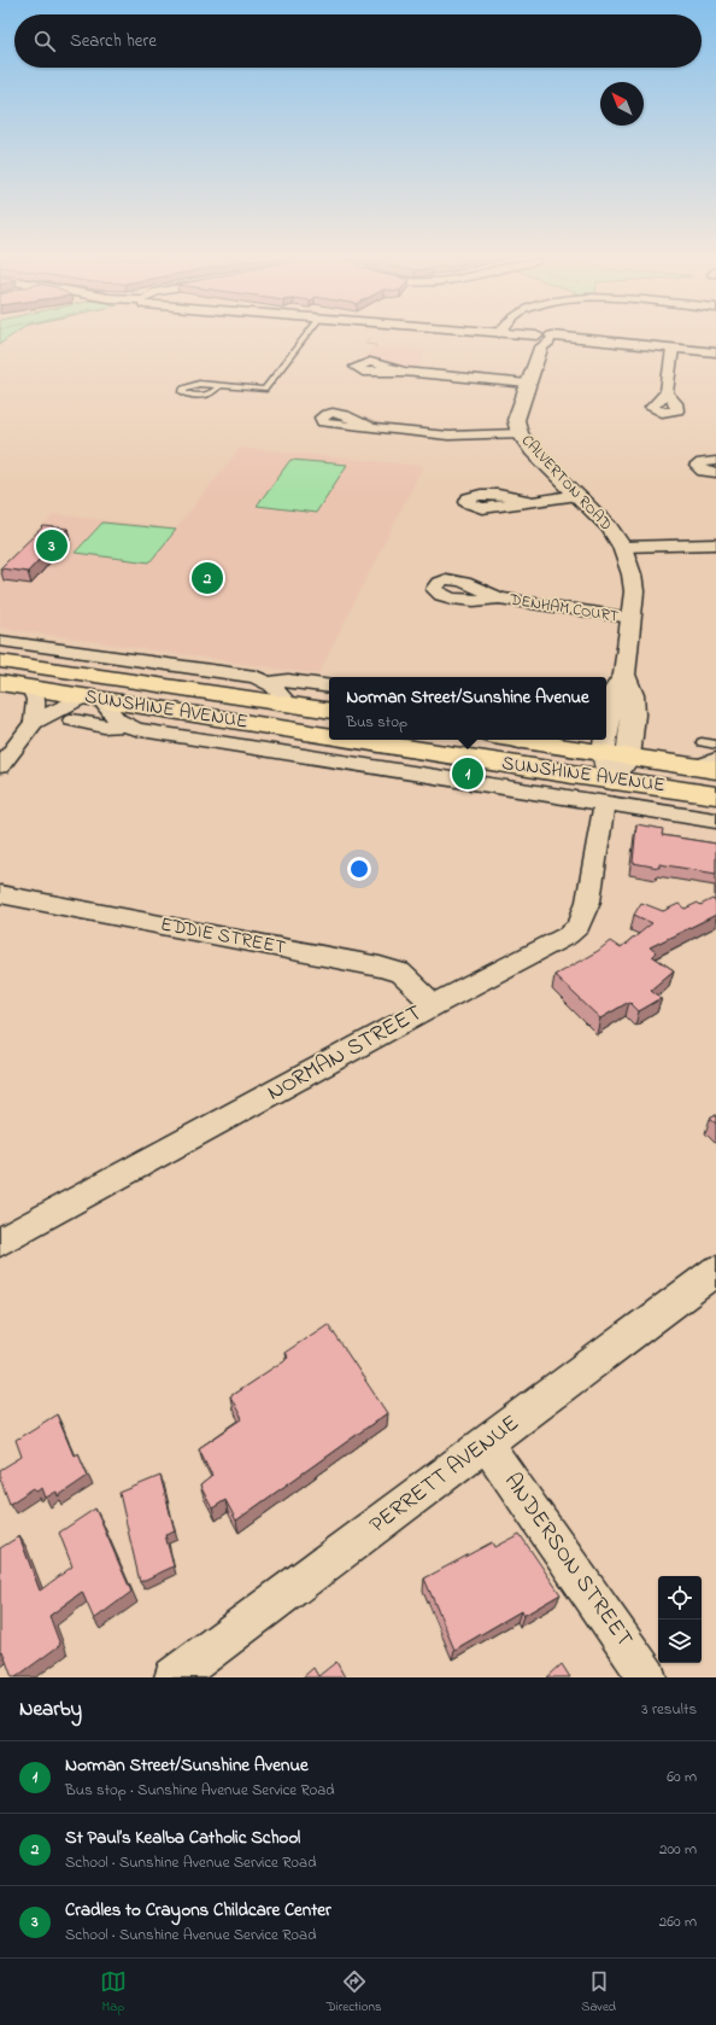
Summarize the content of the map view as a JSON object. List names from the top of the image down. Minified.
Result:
{"streets":{"main road":["SUNSHINE AVENUE"],"street":["CALVERTON ROAD","DENHAM COURT","EDDIE STREET","NORMAN STREET","PERRETT AVENUE","ANDERSON STREET"]},"crossings":[["CALVERTON ROAD","DENHAM COURT"],["CALVERTON ROAD","SUNSHINE AVENUE"],["CALVERTON ROAD","NORMAN STREET"],["SUNSHINE AVENUE","NORMAN STREET"],["EDDIE STREET","NORMAN STREET"],["PERRETT AVENUE","ANDERSON STREET"]],"north":"top left","page":{"search":"Search here","pins":["3","2","1"],"popup":["Norman Street/Sunshine Avenue","Bus stop"],"heading":["Nearby","3 results"],"list":[{"mark":"1","name":"Norman Street/Sunshine Avenue","note":"Bus stop · Sunshine Avenue Service Road","value":"60 m"},{"mark":"2","name":"St Paul’s Kealba Catholic School","note":"School · Sunshine Avenue Service Road","value":"200 m"},{"mark":"3","name":"Cradles to Crayons Childcare Center","note":"School · Sunshine Avenue Service Road","value":"260 m"}],"nav":["Map","Directions","Saved"]}}
